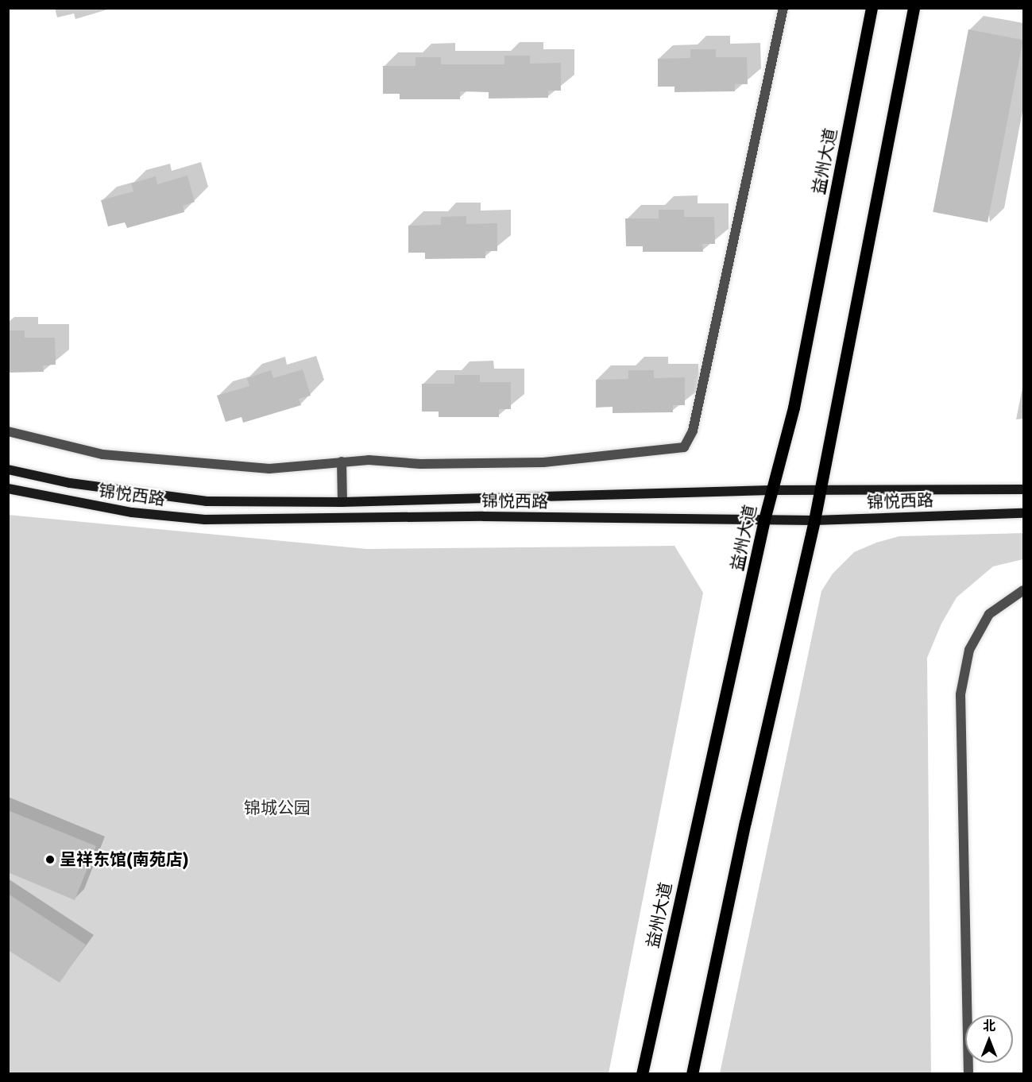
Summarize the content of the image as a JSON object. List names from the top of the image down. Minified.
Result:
{"streets":{"main road":["益州大道","锦悦西路"]},"crossings":[["益州大道","锦悦西路"]],"parks":["锦城公园"],"places":["呈祥东馆(南苑店)"],"north":"top"}
